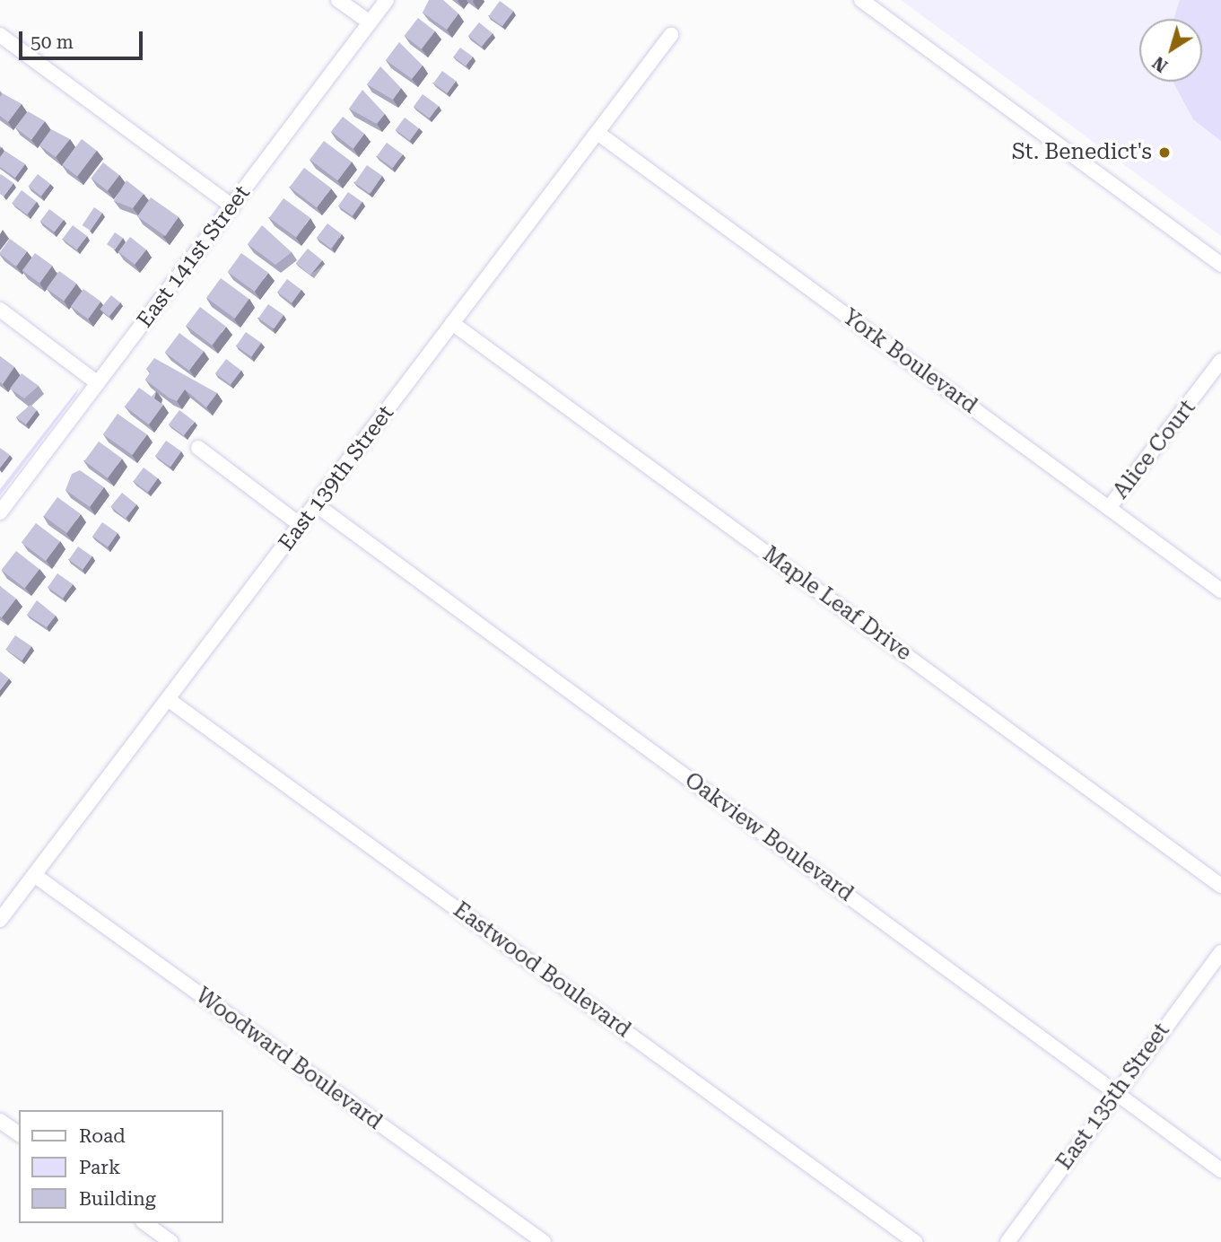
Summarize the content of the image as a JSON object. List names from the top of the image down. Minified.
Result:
{"streets":{"street":["East 141st Street","York Boulevard","Alice Court","East 139th Street","Maple Leaf Drive","Oakview Boulevard","Eastwood Boulevard","Woodward Boulevard","East 135th Street"]},"crossings":[["York Boulevard","Alice Court"],["York Boulevard","East 139th Street"],["East 139th Street","Maple Leaf Drive"],["East 139th Street","Oakview Boulevard"],["East 139th Street","Eastwood Boulevard"],["East 139th Street","Woodward Boulevard"],["Oakview Boulevard","East 135th Street"]],"places":["St. Benedict's"],"legend":["Road","Park","Building"],"scale_bar":"50 m","north":"bottom left"}
